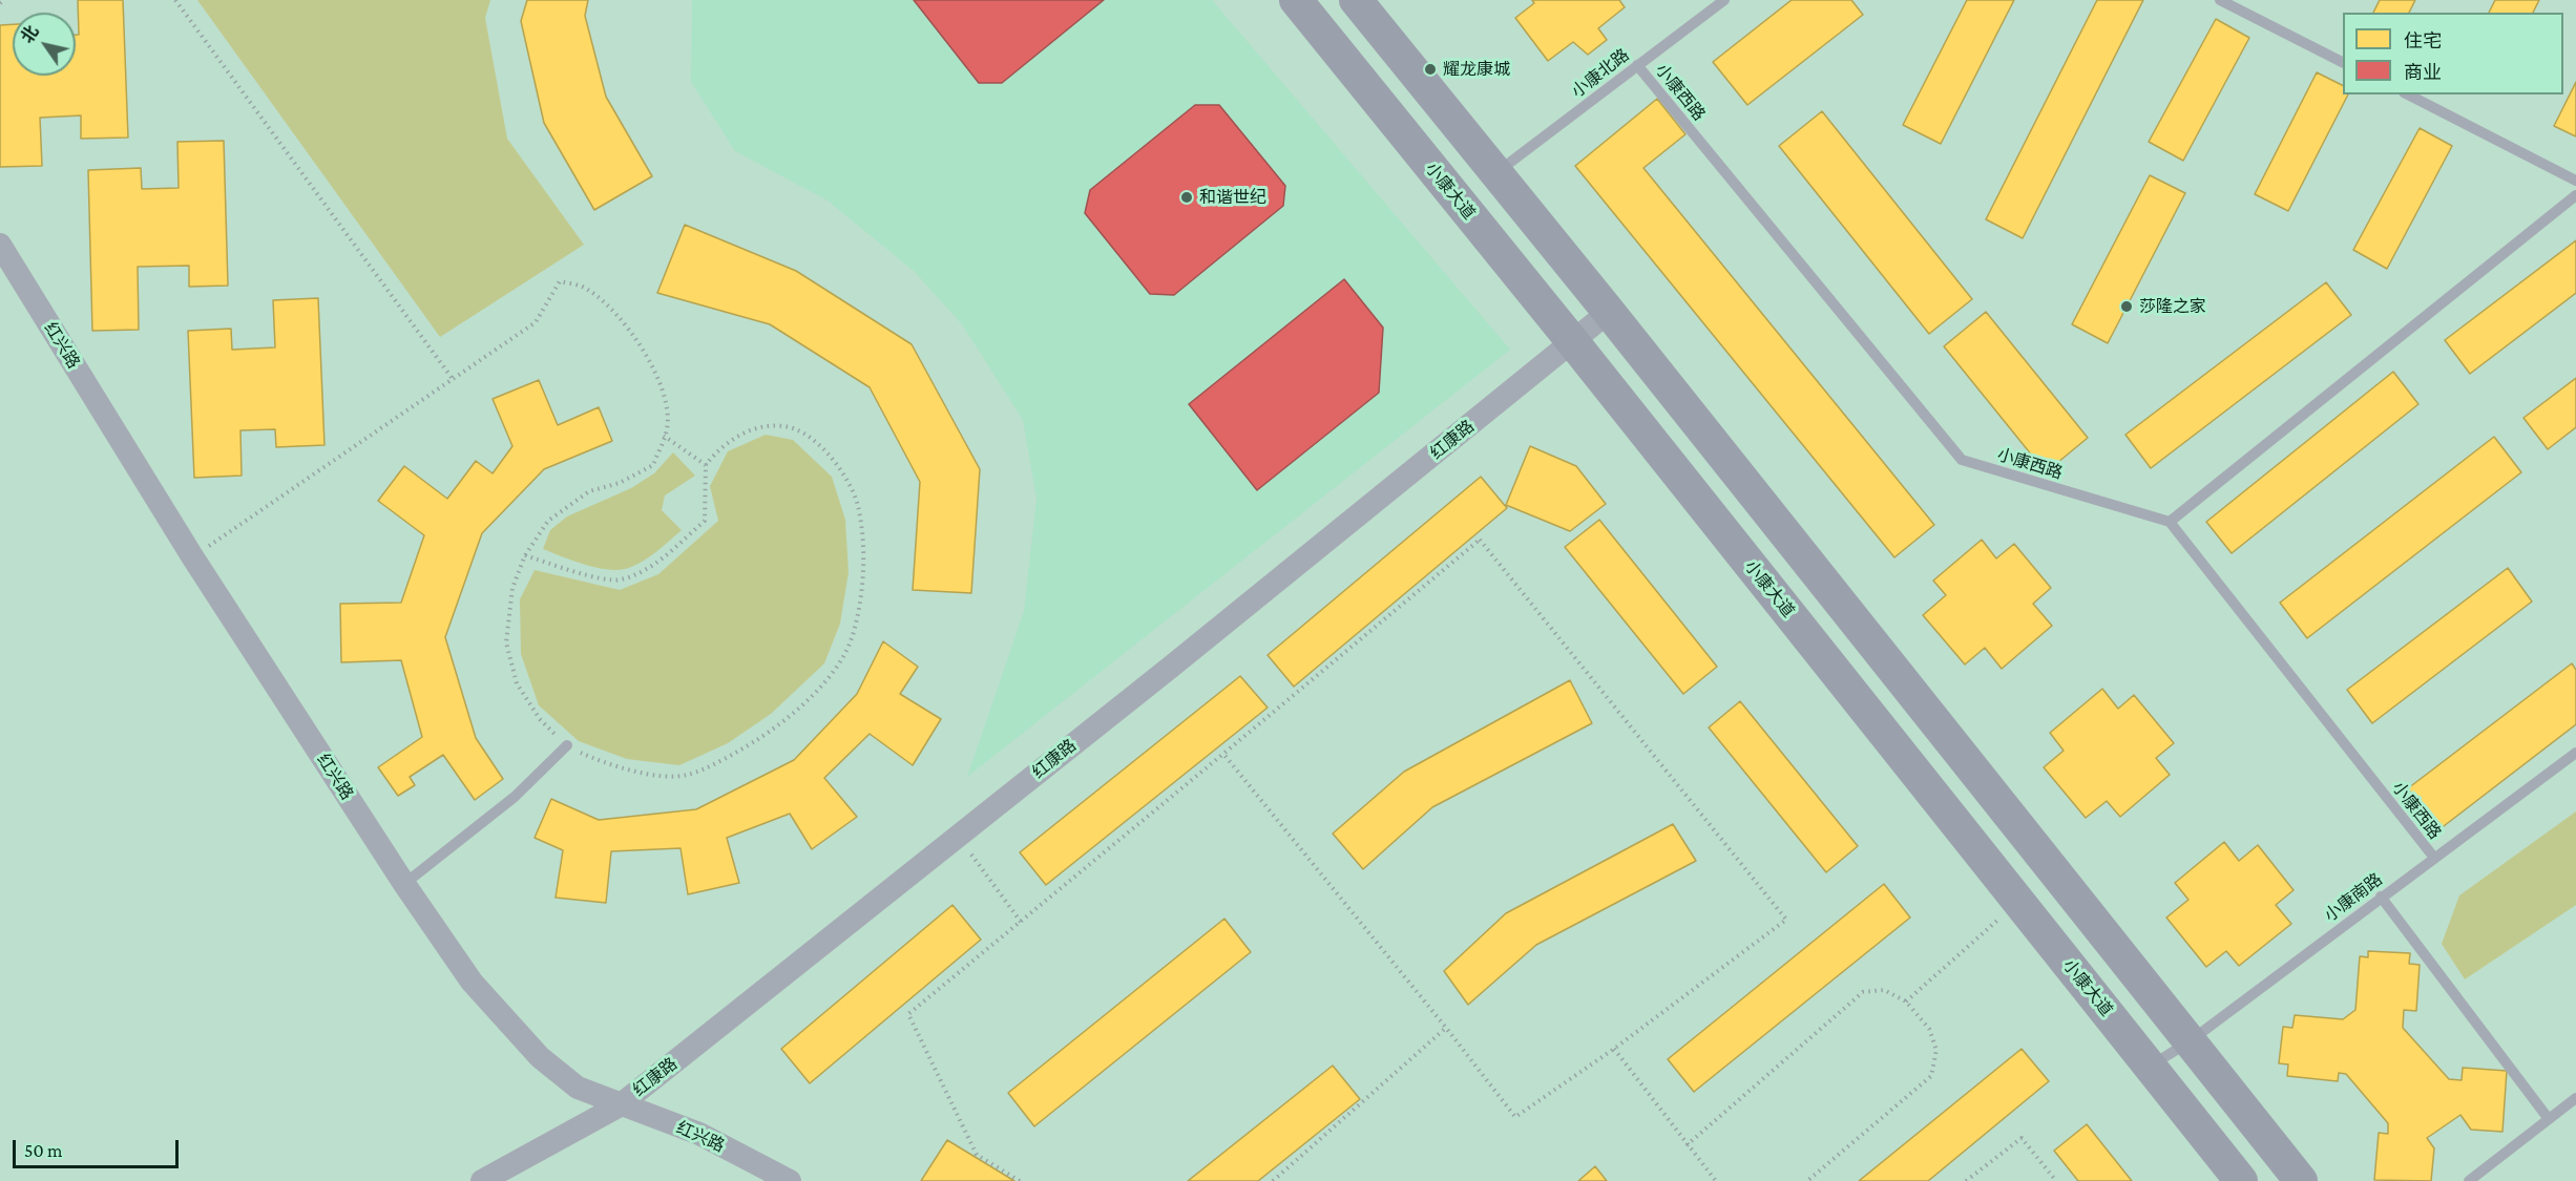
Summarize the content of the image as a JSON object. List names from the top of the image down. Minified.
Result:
{"streets":{"main road":["小康大道"],"street":["红兴路","红康路"],"lane":["小康北路","小康西路","小康南路"]},"crossings":[["小康北路","小康西路"],["小康西路","小康南路"],["小康大道","红康路"],["小康大道","小康南路"],["红兴路","红康路"]],"places":["耀龙康城","和谐世纪","莎隆之家"],"legend":["住宅","商业"],"scale_bar":"50 m","north":"top left"}
